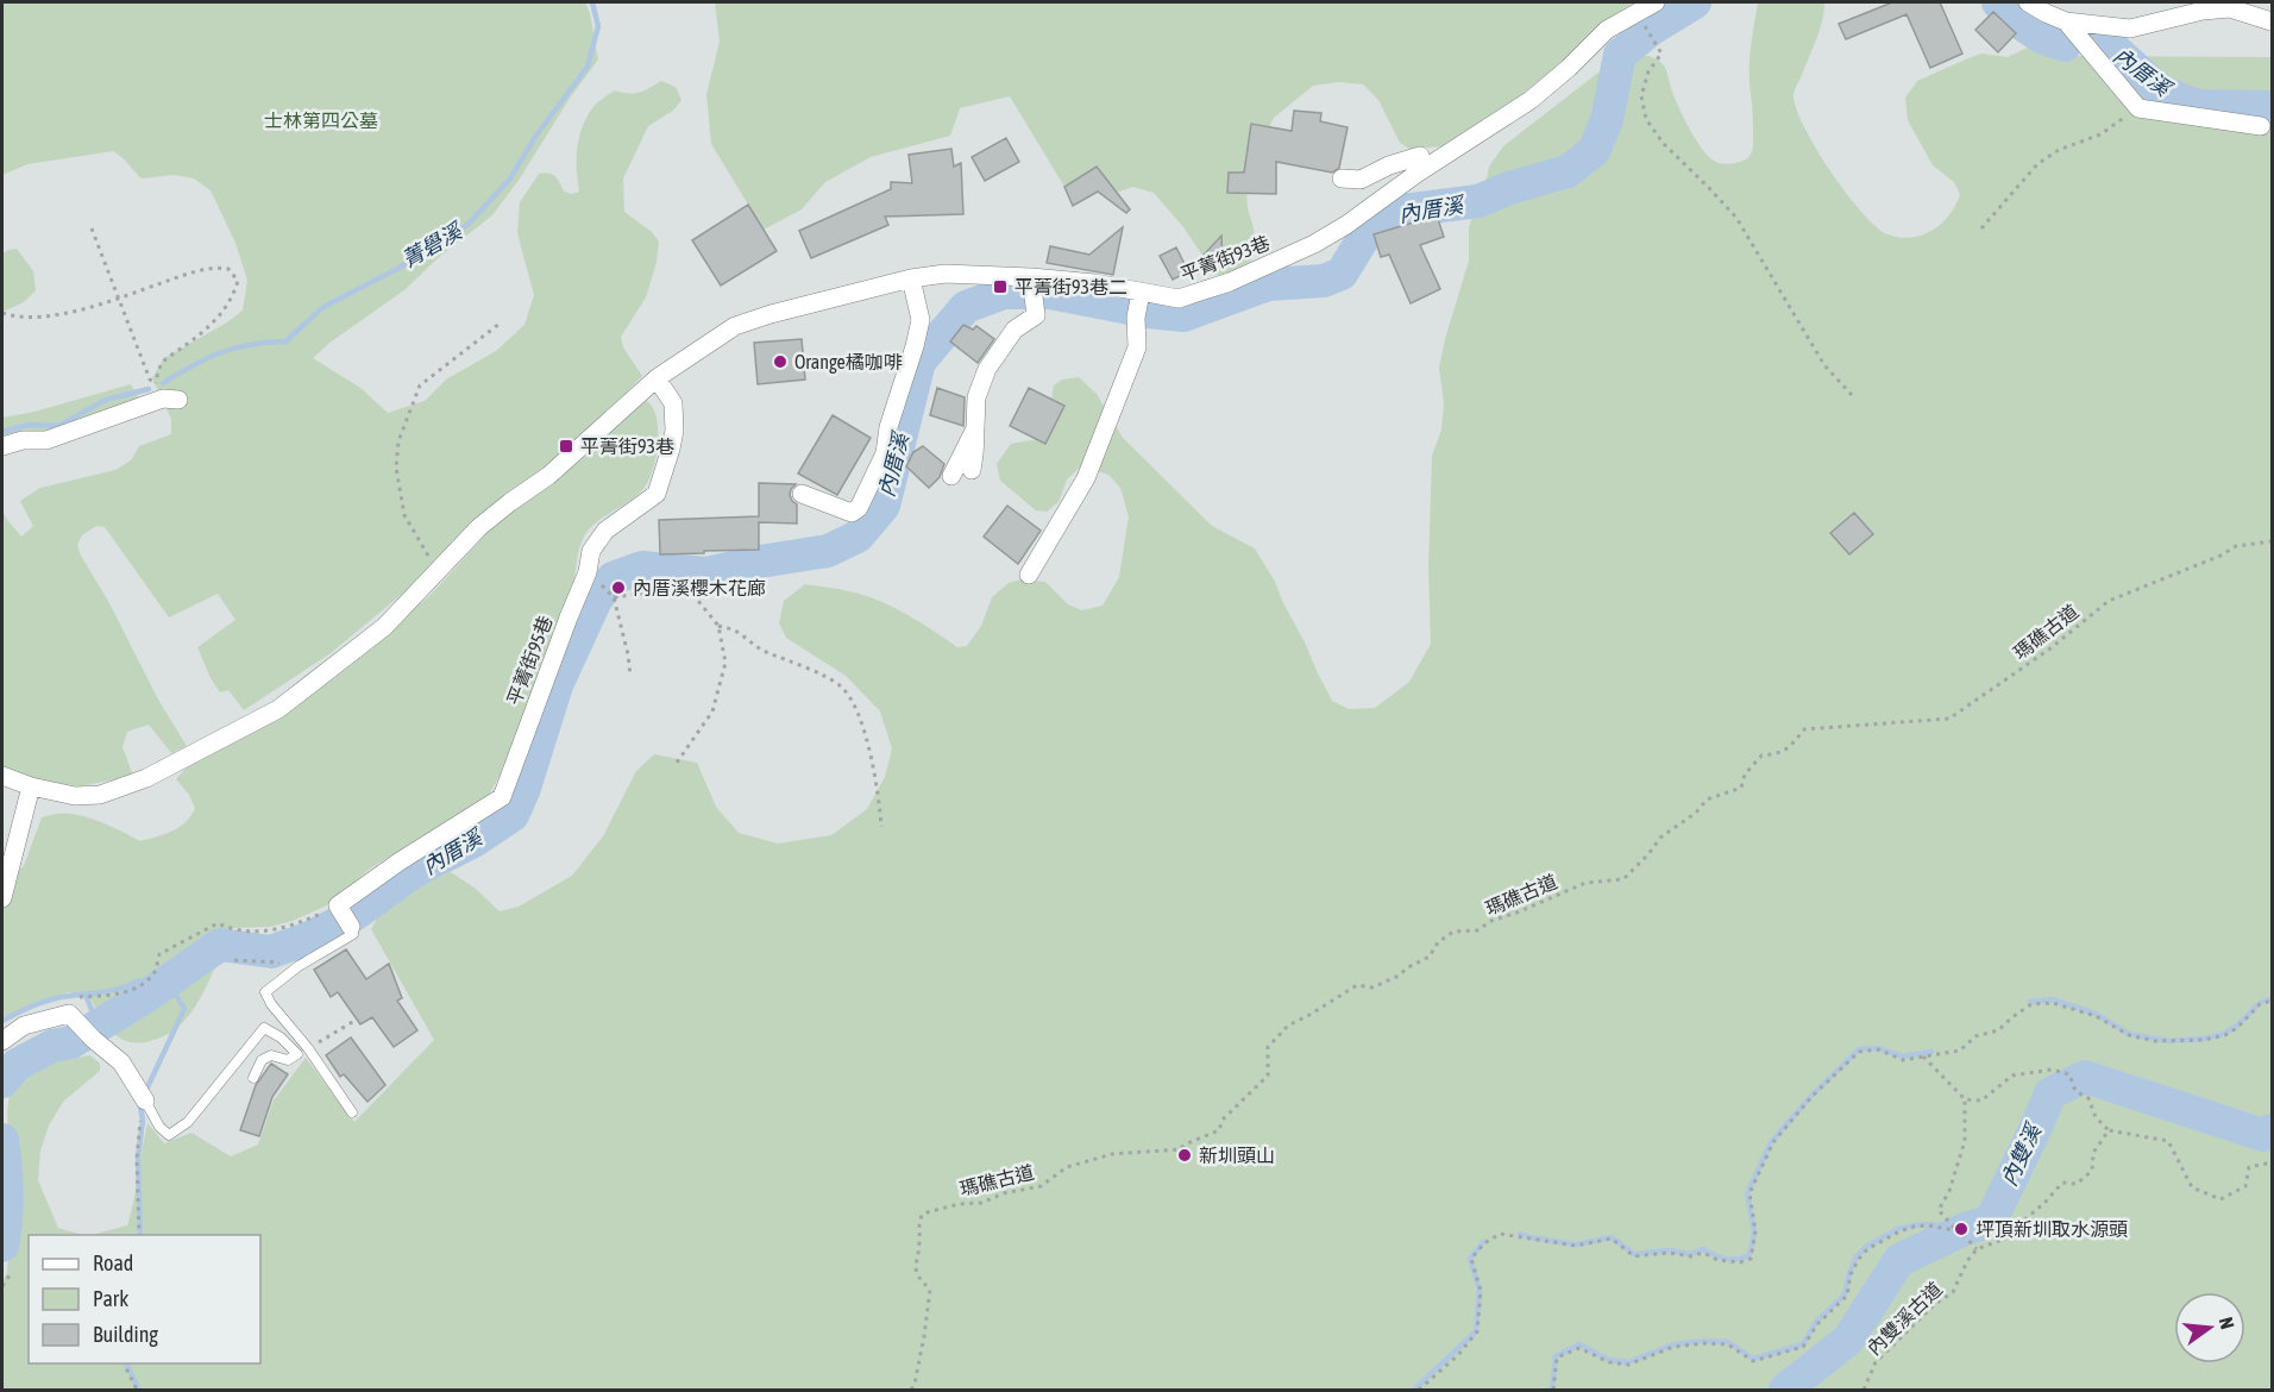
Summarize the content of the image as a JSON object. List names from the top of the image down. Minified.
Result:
{"streets":{"street":["平菁街93巷","平菁街95巷"],"path":["瑪礁古道","內雙溪古道"]},"crossings":[["平菁街93巷","平菁街95巷"]],"water":["內厝溪","菁礐溪","內雙溪"],"parks":["士林第四公墓"],"places":{"transit":["平菁街93巷二","平菁街93巷"],"other":["Orange橘咖啡","內厝溪櫻木花廊","新圳頭山","坪頂新圳取水源頭"]},"legend":["Road","Park","Building"],"north":"right"}
